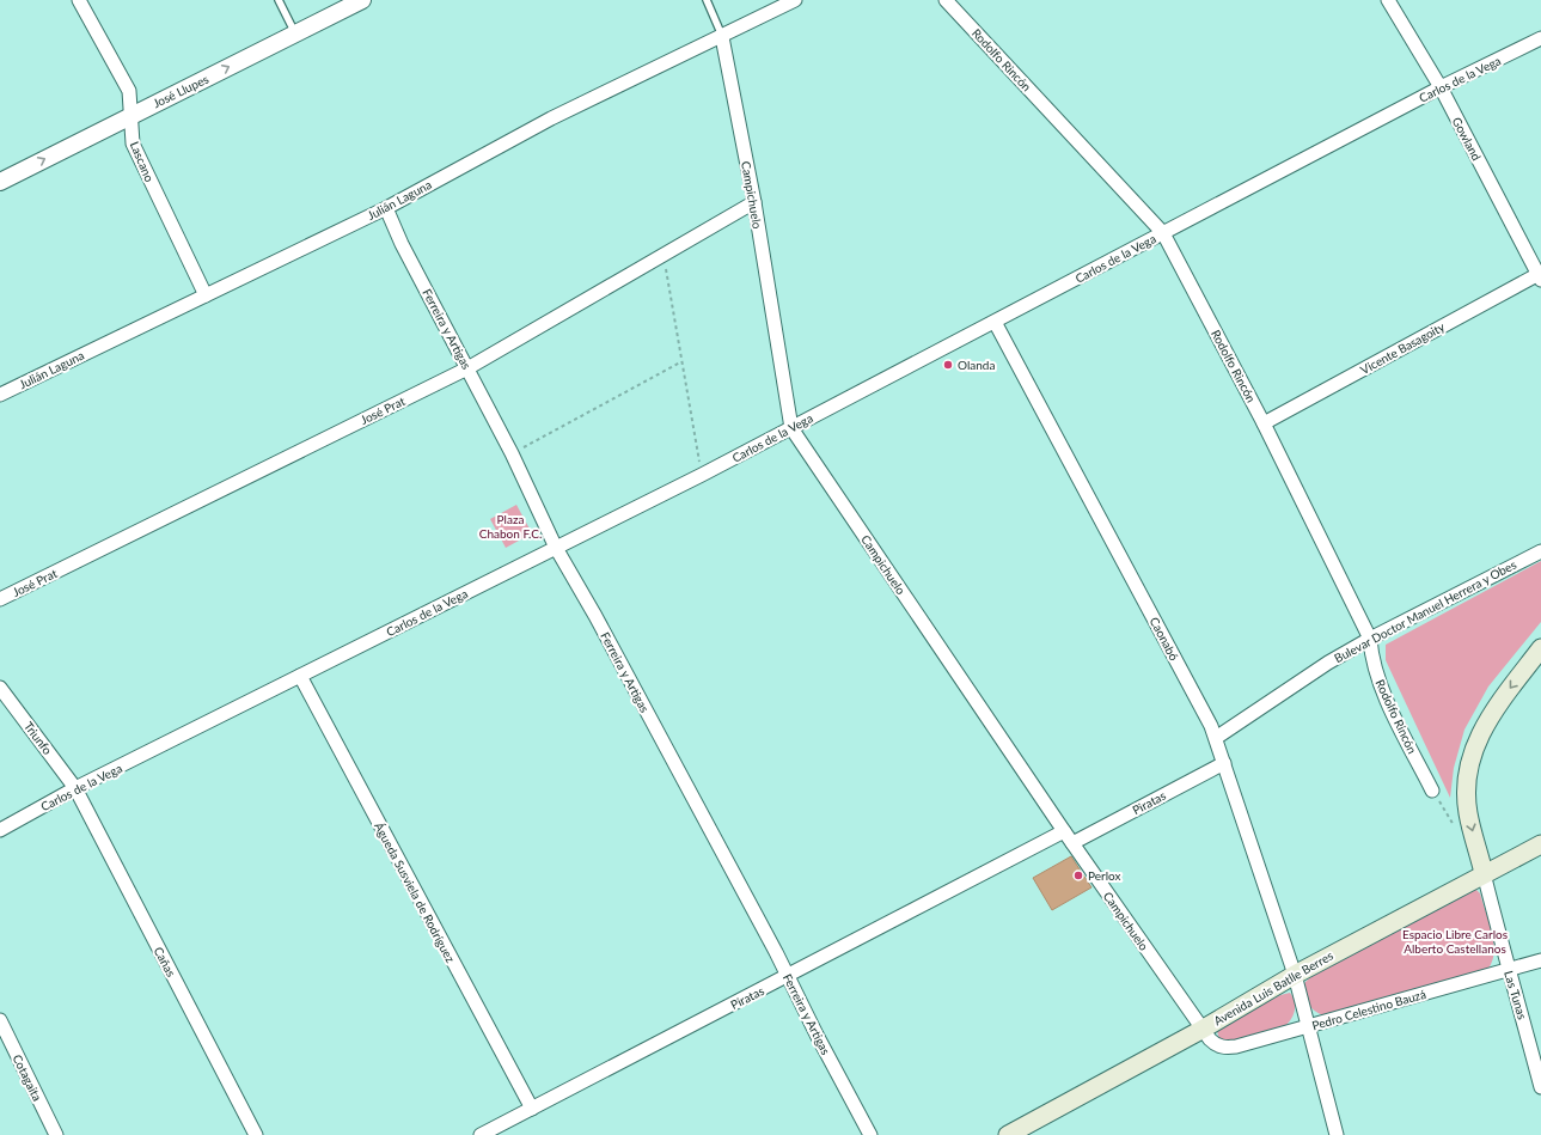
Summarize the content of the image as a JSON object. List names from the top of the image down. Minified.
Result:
{"streets":{"main road":["Avenida Luis Batlle Berres"],"street":["Rodolfo Rincón","Carlos de la Vega","José Llupes","Gowland","Lascano","Campichuelo","Julián Laguna","Ferreira y Artigas","Vicente Basagoity","José Prat","Bulevar Doctor Manuel Herrera y Obes","Caonabó","Triunfo","Piratas","Águeda Susviela de Rodríguez","Cañas","Las Tunas","Pedro Celestino Bauzá","Cotagaita"]},"crossings":[["Rodolfo Rincón","Carlos de la Vega"],["Rodolfo Rincón","Vicente Basagoity"],["Rodolfo Rincón","Bulevar Doctor Manuel Herrera y Obes"],["Carlos de la Vega","Gowland"],["Carlos de la Vega","Campichuelo"],["Carlos de la Vega","Ferreira y Artigas"],["Carlos de la Vega","Caonabó"],["Carlos de la Vega","Triunfo"],["Carlos de la Vega","Águeda Susviela de Rodríguez"],["Carlos de la Vega","Cañas"],["José Llupes","Lascano"],["Gowland","Vicente Basagoity"],["Lascano","Julián Laguna"],["Campichuelo","Julián Laguna"],["Campichuelo","José Prat"],["Campichuelo","Piratas"],["Campichuelo","Avenida Luis Batlle Berres"],["Campichuelo","Pedro Celestino Bauzá"],["Julián Laguna","Ferreira y Artigas"],["Ferreira y Artigas","José Prat"],["Ferreira y Artigas","Piratas"],["Bulevar Doctor Manuel Herrera y Obes","Caonabó"],["Caonabó","Piratas"],["Caonabó","Avenida Luis Batlle Berres"],["Triunfo","Cañas"],["Piratas","Águeda Susviela de Rodríguez"],["Avenida Luis Batlle Berres","Las Tunas"],["Avenida Luis Batlle Berres","Pedro Celestino Bauzá"],["Las Tunas","Pedro Celestino Bauzá"]],"one_way":["José Llupes"],"parks":["Plaza Chabon F.C.","Espacio Libre Carlos Alberto Castellanos"],"places":["Olanda","Perlox"]}
